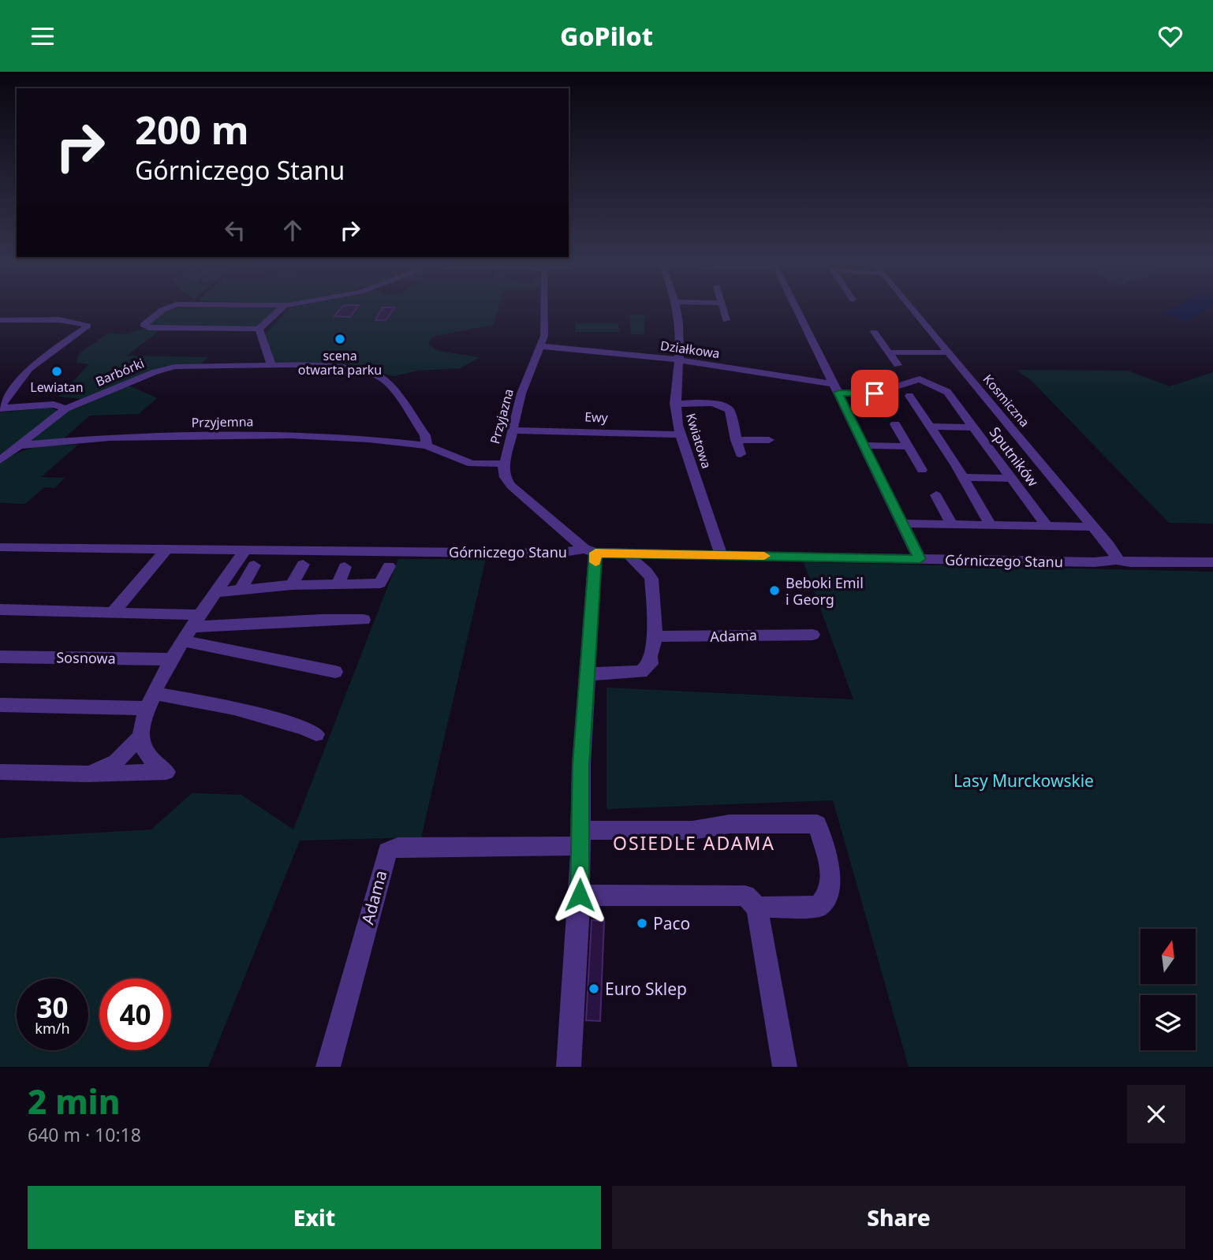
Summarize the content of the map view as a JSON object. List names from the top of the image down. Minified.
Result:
{"streets":{"street":["Działkowa","Barbórki","Kosmiczna","Przyjazna","Ewy","Przyjemna","Kwiatowa","Sputników","Górniczego Stanu","Adama","Sosnowa"]},"crossings":[["Działkowa","Przyjazna"],["Działkowa","Kwiatowa"],["Działkowa","Sputników"],["Barbórki","Przyjemna"],["Kosmiczna","Górniczego Stanu"],["Przyjazna","Ewy"],["Przyjazna","Przyjemna"],["Przyjazna","Górniczego Stanu"],["Ewy","Kwiatowa"],["Kwiatowa","Górniczego Stanu"]],"districts":["OSIEDLE ADAMA"],"parks":["Lasy Murckowskie"],"places":["scena otwarta parku","Lewiatan","Beboki Emil i Georg","Paco","Euro Sklep"],"north":"top","page":{"header":"GoPilot","turn":["200 m","Górniczego Stanu"],"speed":"30 km/h","limit":"40","heading":["2 min","640 m · 10:18"],"buttons":["Exit","Share"]}}
